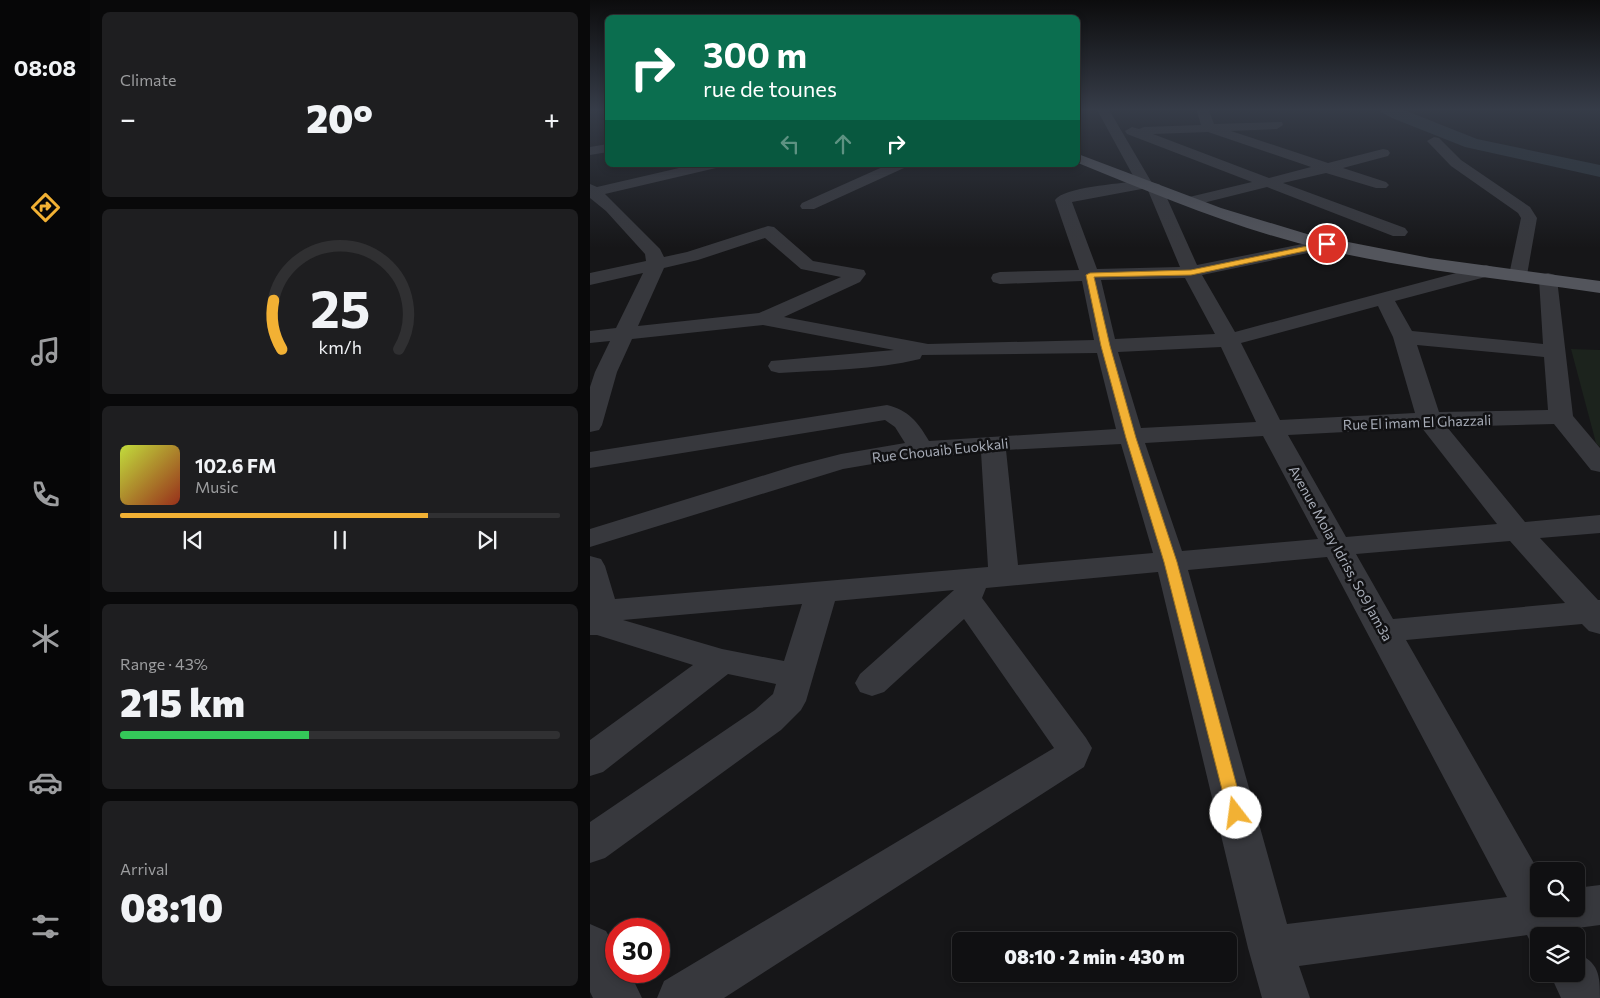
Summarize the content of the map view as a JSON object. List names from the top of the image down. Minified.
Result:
{"streets":{"street":["Rue El imam El Ghazzali","Rue Chouaib Euokkali","Avenue Molay Idriss, So9 Jam3a"]},"crossings":[["Rue El imam El Ghazzali","Rue Chouaib Euokkali"],["Rue El imam El Ghazzali","Avenue Molay Idriss, So9 Jam3a"],["Rue Chouaib Euokkali","Avenue Molay Idriss, So9 Jam3a"]],"page":{"tabs":"08:08","tile":["Climate",["Range · 43%","215 km"],["Arrival","08:10"]],"turn":["300 m","rue de tounes"],"heat":["−","20°","+"],"song":["102.6 FM","Music"],"limit":"30","trip":"08:10 · 2 min · 430 m","gauge":["25","km/h"]}}
